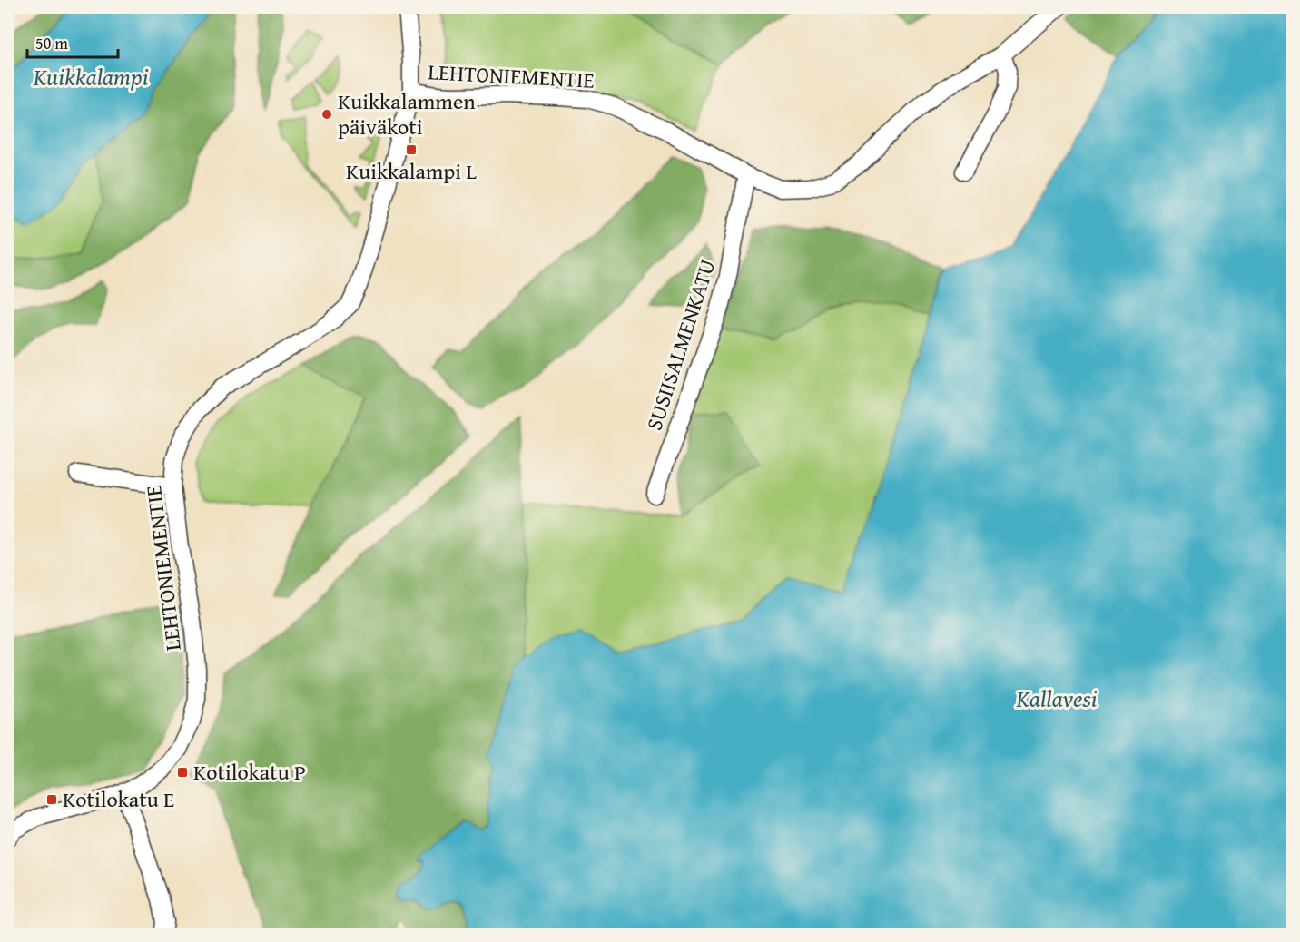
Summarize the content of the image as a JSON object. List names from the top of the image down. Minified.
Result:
{"streets":{"street":["LEHTONIEMENTIE","SUSIISALMENKATU"]},"crossings":[["LEHTONIEMENTIE","SUSIISALMENKATU"]],"water":["Kuikkalampi","Kallavesi"],"places":{"other":["Kuikkalammen päiväkoti"],"transit":["Kuikkalampi L","Kotilokatu P","Kotilokatu E"]},"scale_bar":"50 m"}
